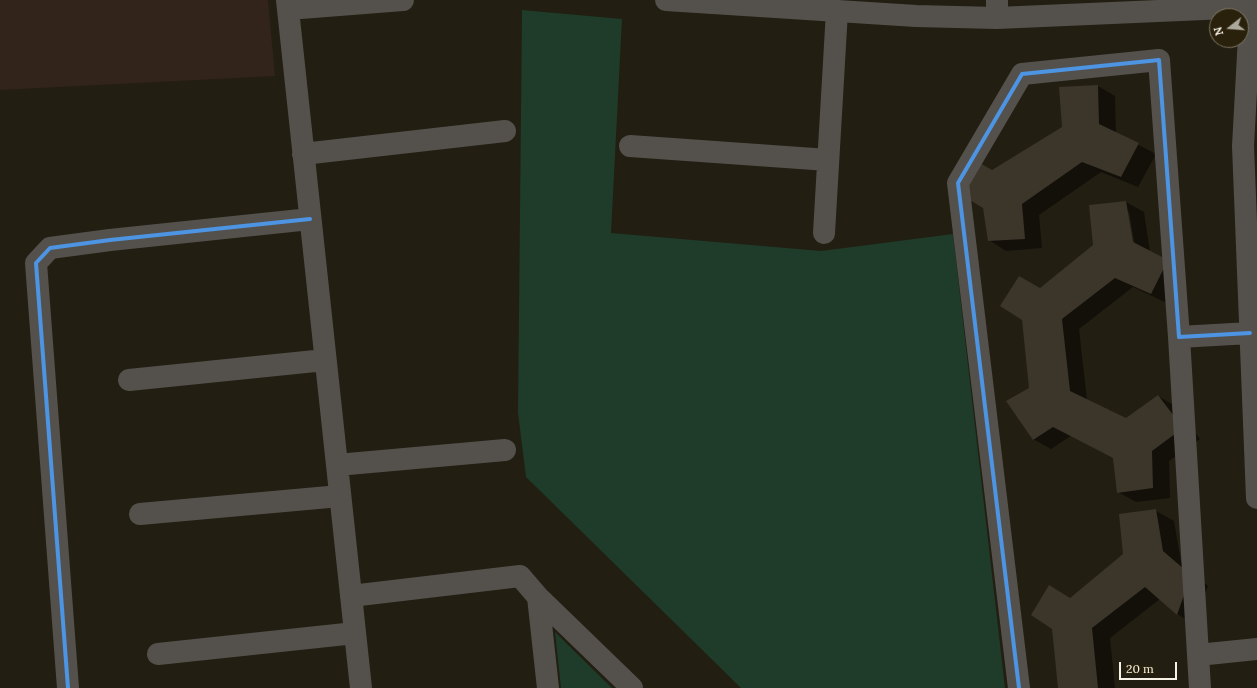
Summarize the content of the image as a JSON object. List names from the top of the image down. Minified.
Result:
{"scale_bar":"20 m","north":"left"}
